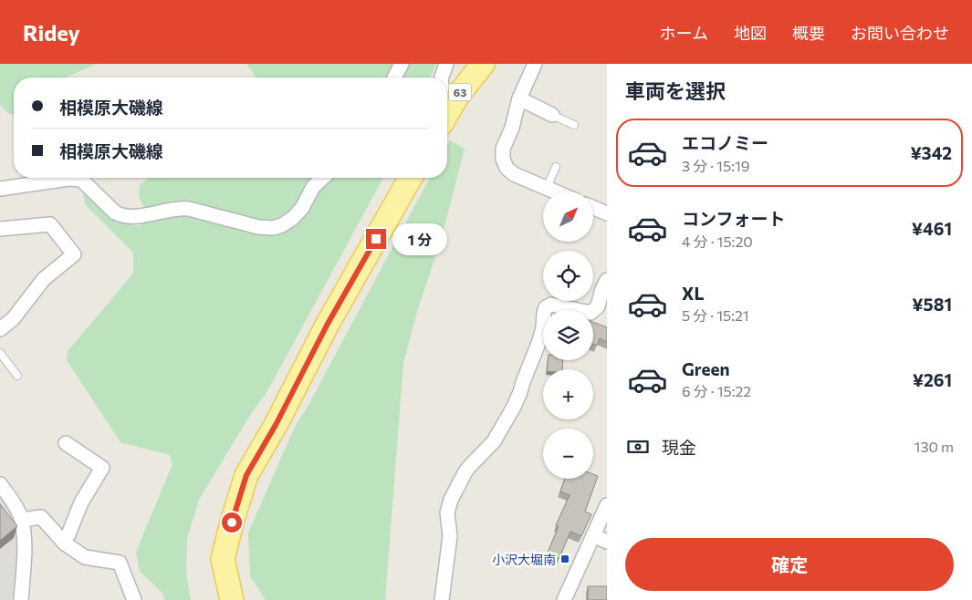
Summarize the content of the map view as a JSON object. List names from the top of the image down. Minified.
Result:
{"streets":{"main road":["63"]},"places":{"transit":["小沢大堀南"]},"north":"top right","page":{"header":"Ridey","nav":["ホーム","地図","概要","お問い合わせ"],"heading":"車両を選択","banner":["相模原大磯線","相模原大磯線"],"list":[{"name":"エコノミー","note":"3 分 · 15:19","value":"¥342"},{"name":"コンフォート","note":"4 分 · 15:20","value":"¥461"},{"name":"XL","note":"5 分 · 15:21","value":"¥581"},{"name":"Green","note":"6 分 · 15:22","value":"¥261"}],"map_buttons":["+","−"],"bubble":"1 分","pay":["現金","130 m"],"buttons":"確定"}}
